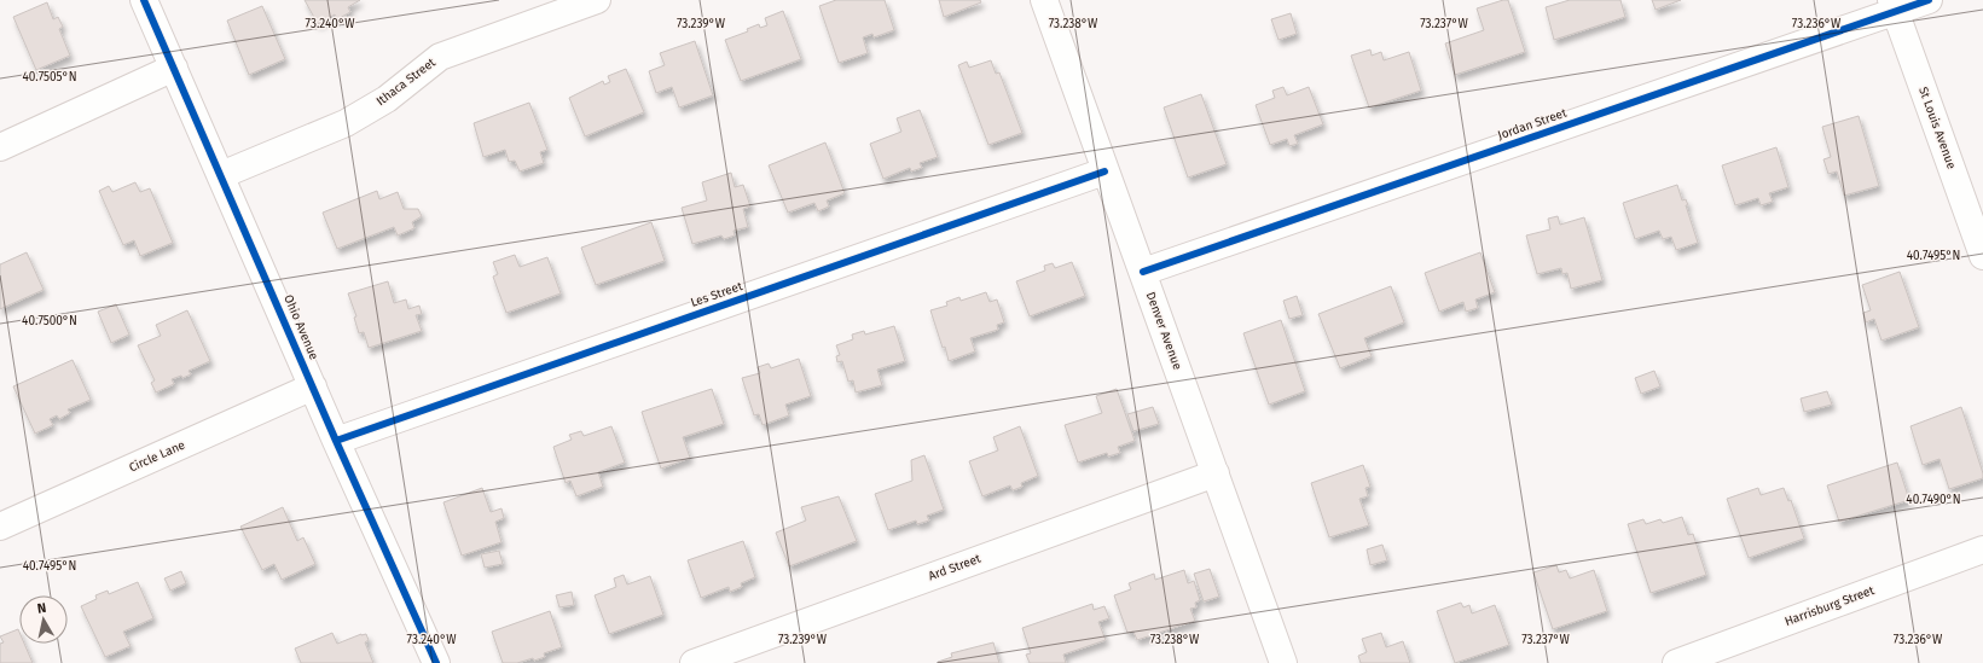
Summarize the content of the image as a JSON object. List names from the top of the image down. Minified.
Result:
{"streets":{"street":["Ithaca Street","Jordan Street","St Louis Avenue","Les Street","Ohio Avenue","Denver Avenue","Circle Lane","Ard Street","Harrisburg Street"]},"crossings":[["Ithaca Street","Ohio Avenue"],["Jordan Street","St Louis Avenue"],["Jordan Street","Denver Avenue"],["Les Street","Ohio Avenue"],["Les Street","Denver Avenue"],["Ohio Avenue","Circle Lane"],["Denver Avenue","Ard Street"]],"north":"top","coordinates":["73.240°W","73.239°W","73.238°W","73.237°W","73.236°W","40.7505°N","40.7495°N","40.7500°N","40.7490°N"]}
